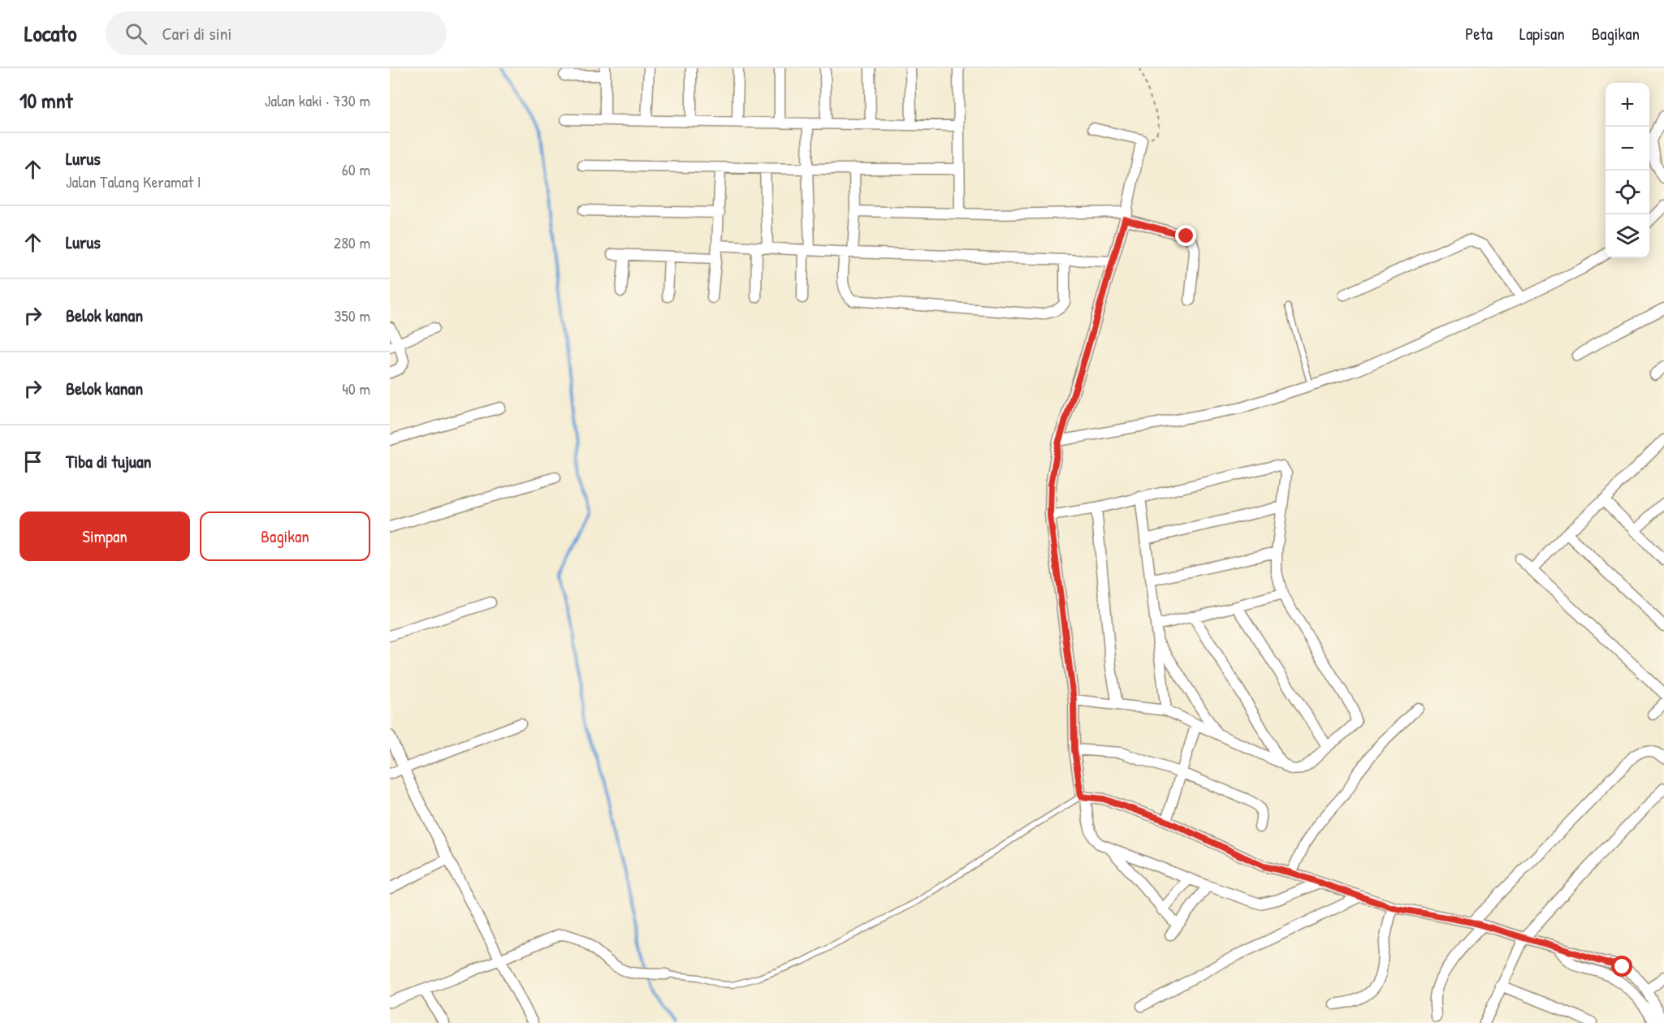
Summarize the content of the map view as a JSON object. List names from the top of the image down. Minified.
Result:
{"page":{"header":"Locato","search":"Cari di sini","nav":["Peta","Lapisan","Bagikan"],"heading":["10 mnt","Jalan kaki · 730 m"],"map_buttons":["+","−"],"list":[["Lurus","Jalan Talang Keramat I","60 m"],["Lurus","280 m"],["Belok kanan","350 m"],["Belok kanan","40 m"],"Tiba di tujuan"],"buttons":["Simpan","Bagikan"]}}
